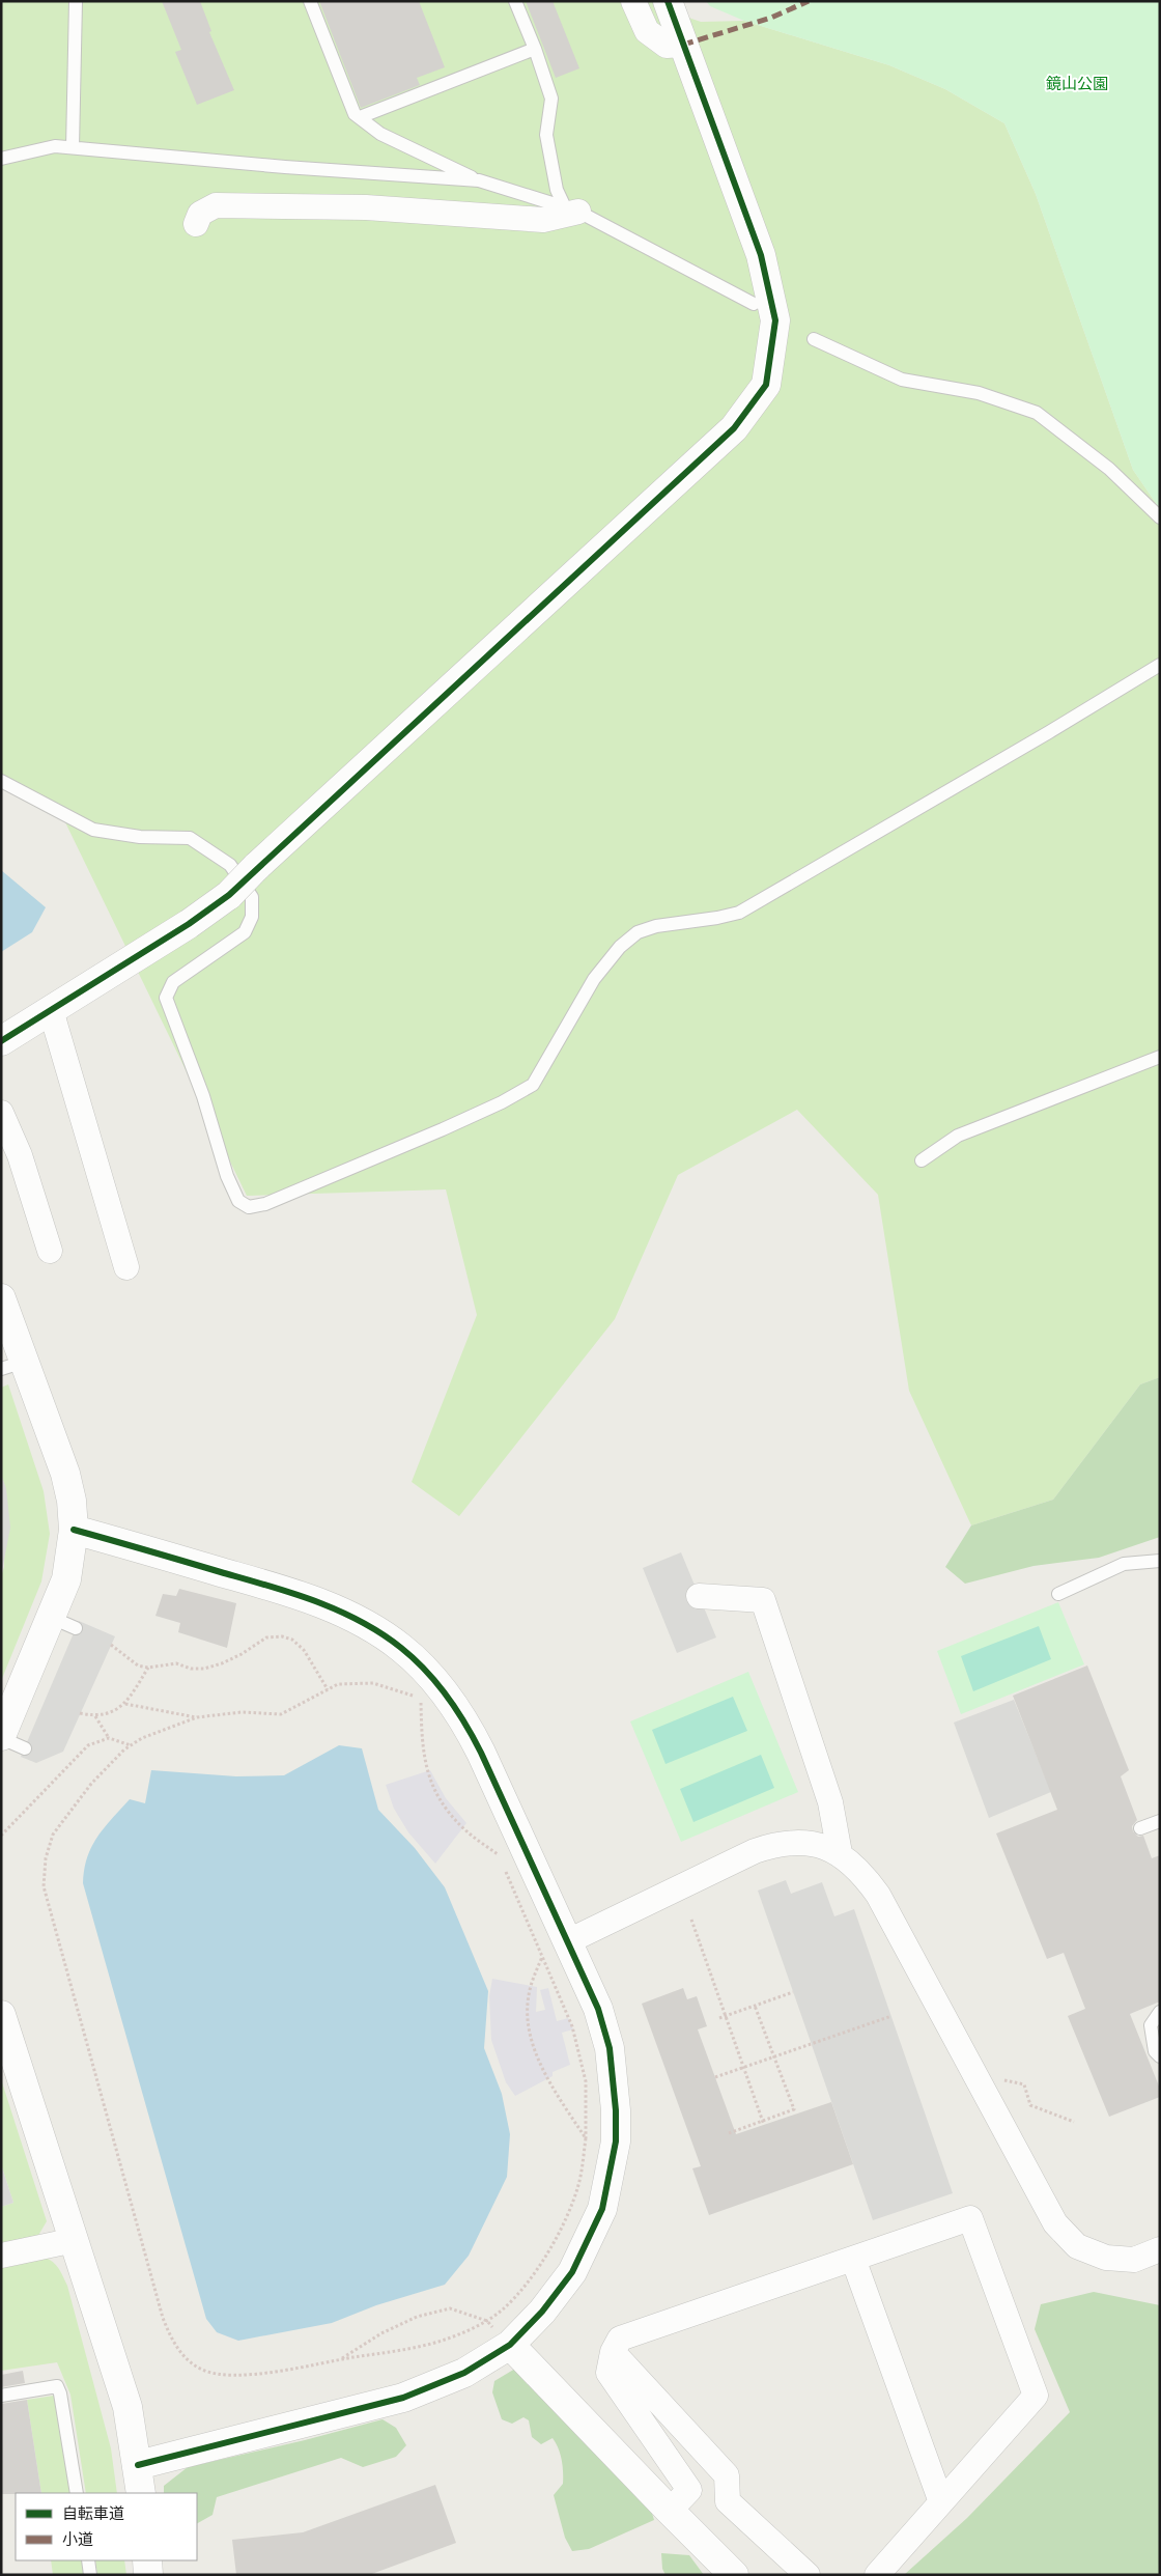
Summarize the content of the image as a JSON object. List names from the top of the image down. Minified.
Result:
{"parks":["鏡山公園"],"legend":["自転車道","小道"]}
